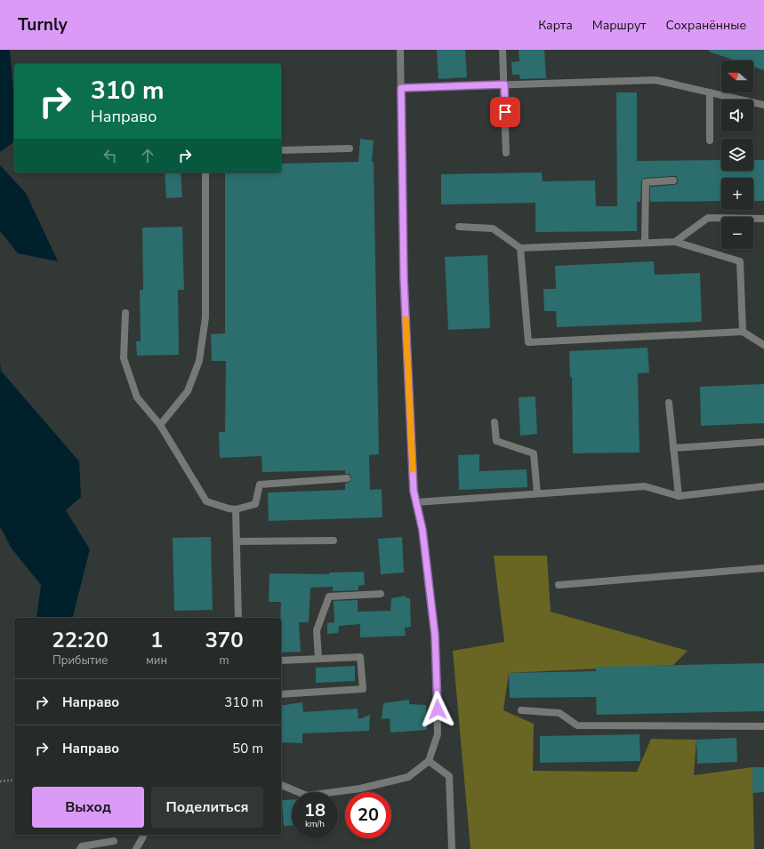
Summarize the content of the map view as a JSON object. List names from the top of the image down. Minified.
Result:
{"north":"left","page":{"header":"Turnly","nav":["Карта","Маршрут","Сохранённые"],"map_buttons":["+","−"],"turn":["310 m","Направо"],"eta":["22:20","Прибытие","1","мин","370","m"],"list":[{"name":"Направо","value":"310 m"},{"name":"Направо","value":"50 m"}],"buttons":["Выход","Поделиться"],"speed":"18 km/h","limit":"20"}}
